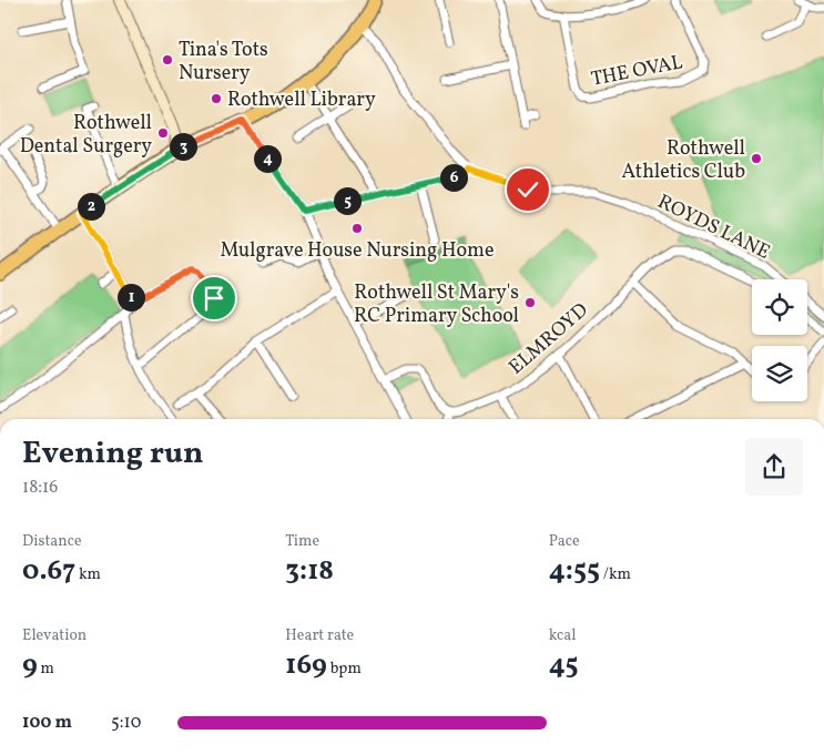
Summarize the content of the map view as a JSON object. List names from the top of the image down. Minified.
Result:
{"streets":{"street":["THE OVAL","ROYDS LANE","ELMROYD"]},"crossings":[["ROYDS LANE","ELMROYD"]],"places":["Tina's Tots Nursery","Rothwell Library","Rothwell Dental Surgery","Rothwell Athletics Club","Mulgrave House Nursing Home","Rothwell St Mary's RC Primary School"],"page":{"pins":["3","4","6","5","2","1"],"heading":["Evening run","18:16"],"stats":[["Distance","0.67 km"],["Time","3:18"],["Pace","4:55 /km"],["Elevation","9 m"],["Heart rate","169 bpm"],["kcal","45"]],"list":[{"name":"100 m","note":"5:10"}]}}
